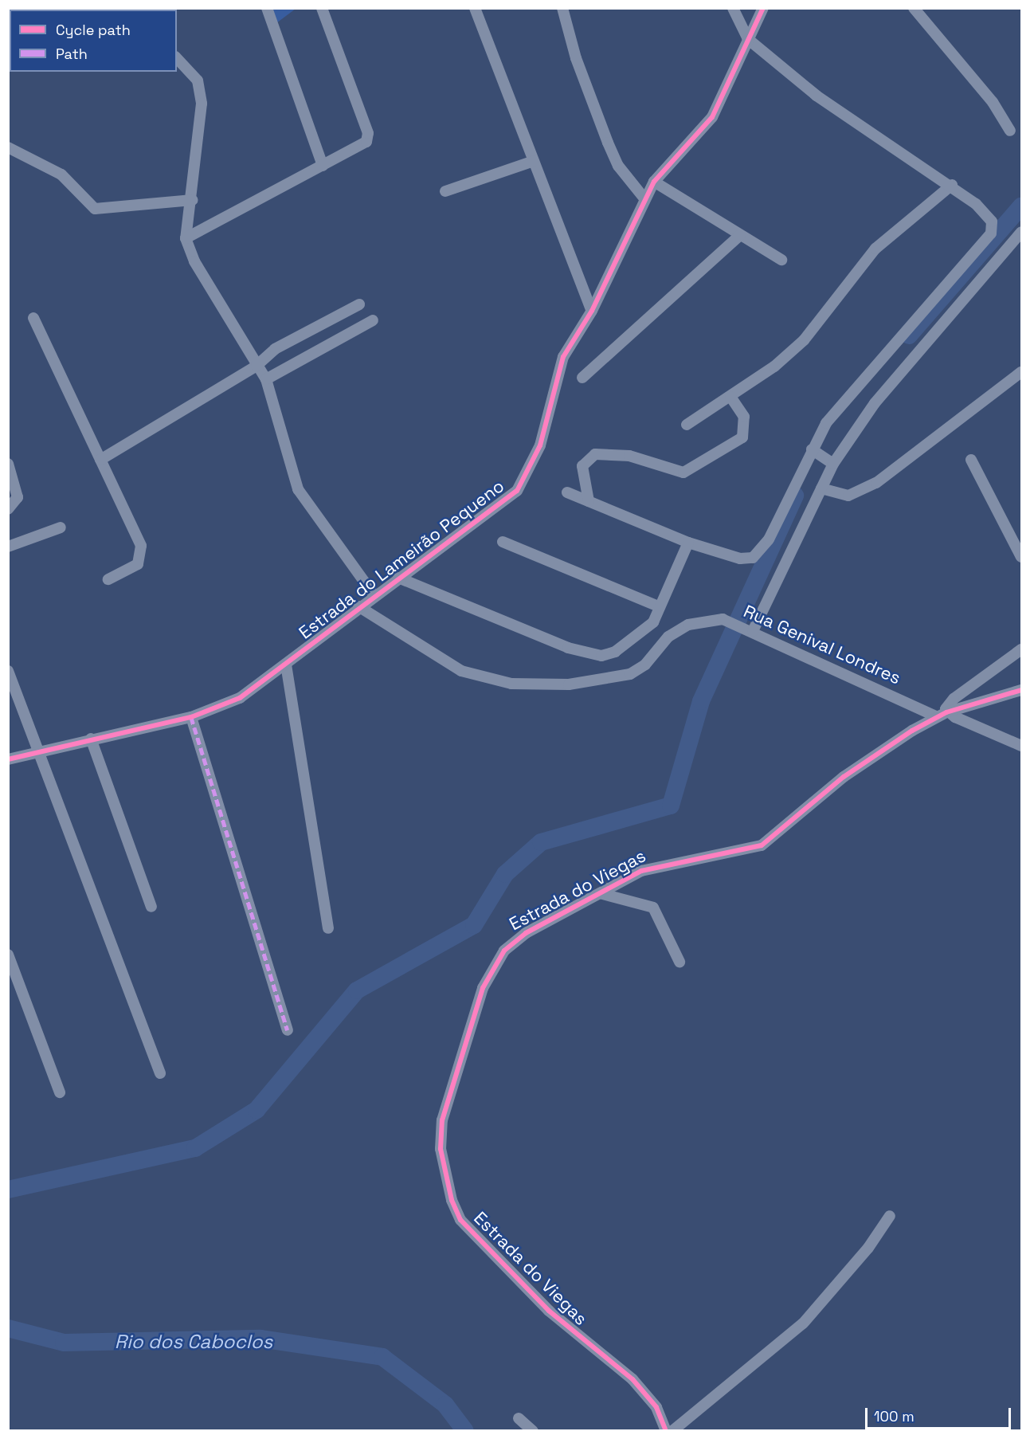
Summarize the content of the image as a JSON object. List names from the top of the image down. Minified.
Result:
{"streets":{"street":["Estrada do Lameirão Pequeno","Rua Genival Londres","Estrada do Viegas"]},"crossings":[["Estrada do Lameirão Pequeno","Rua Genival Londres"],["Rua Genival Londres","Estrada do Viegas"]],"water":["Rio dos Caboclos"],"legend":["Cycle path","Path"],"scale_bar":"100 m"}
